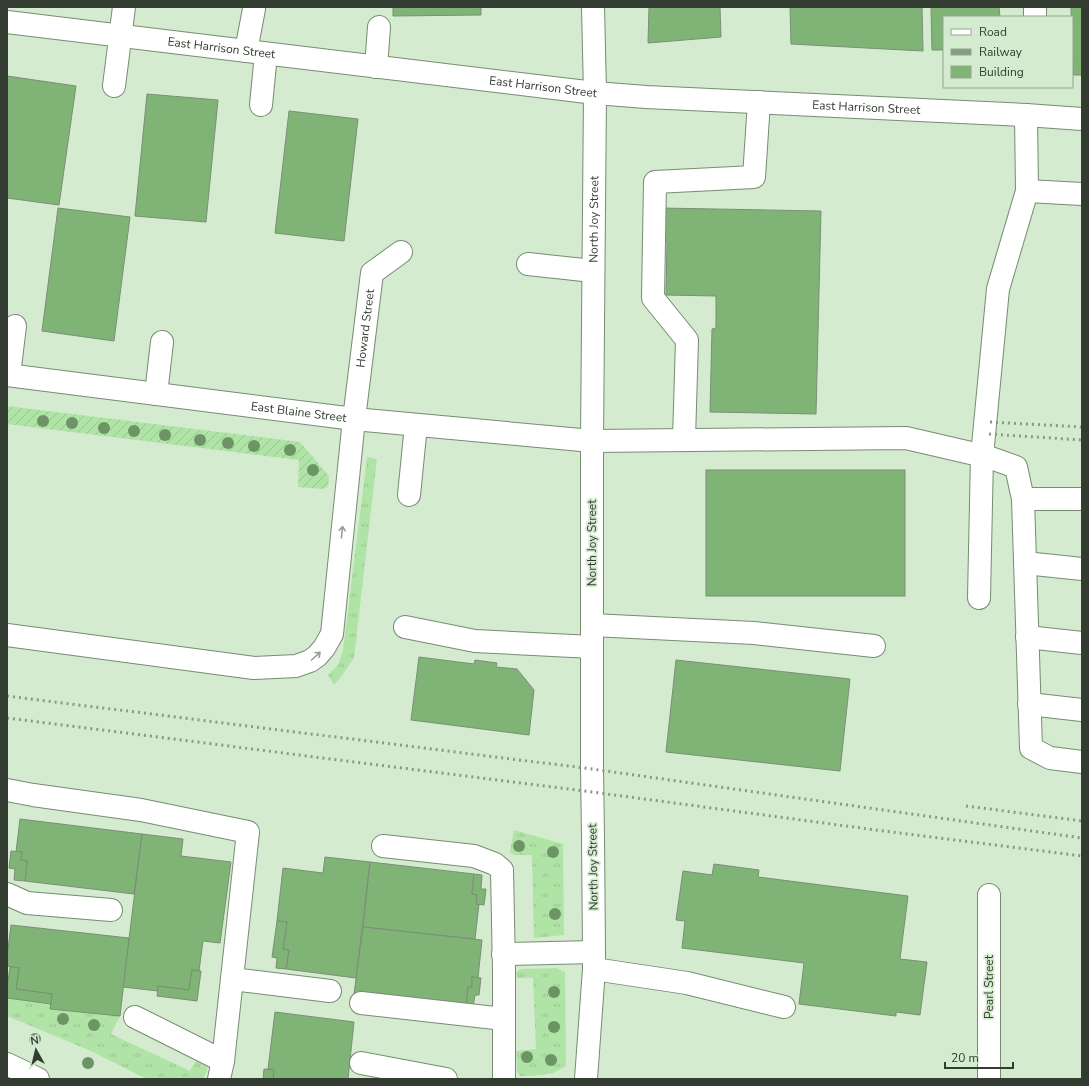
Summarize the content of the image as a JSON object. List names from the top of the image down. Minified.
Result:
{"streets":{"street":["East Harrison Street","North Joy Street","Howard Street","East Blaine Street","Pearl Street"]},"crossings":[["East Harrison Street","North Joy Street"],["North Joy Street","East Blaine Street"],["Howard Street","East Blaine Street"]],"legend":["Road","Railway","Building"],"scale_bar":"20 m","north":"top"}
